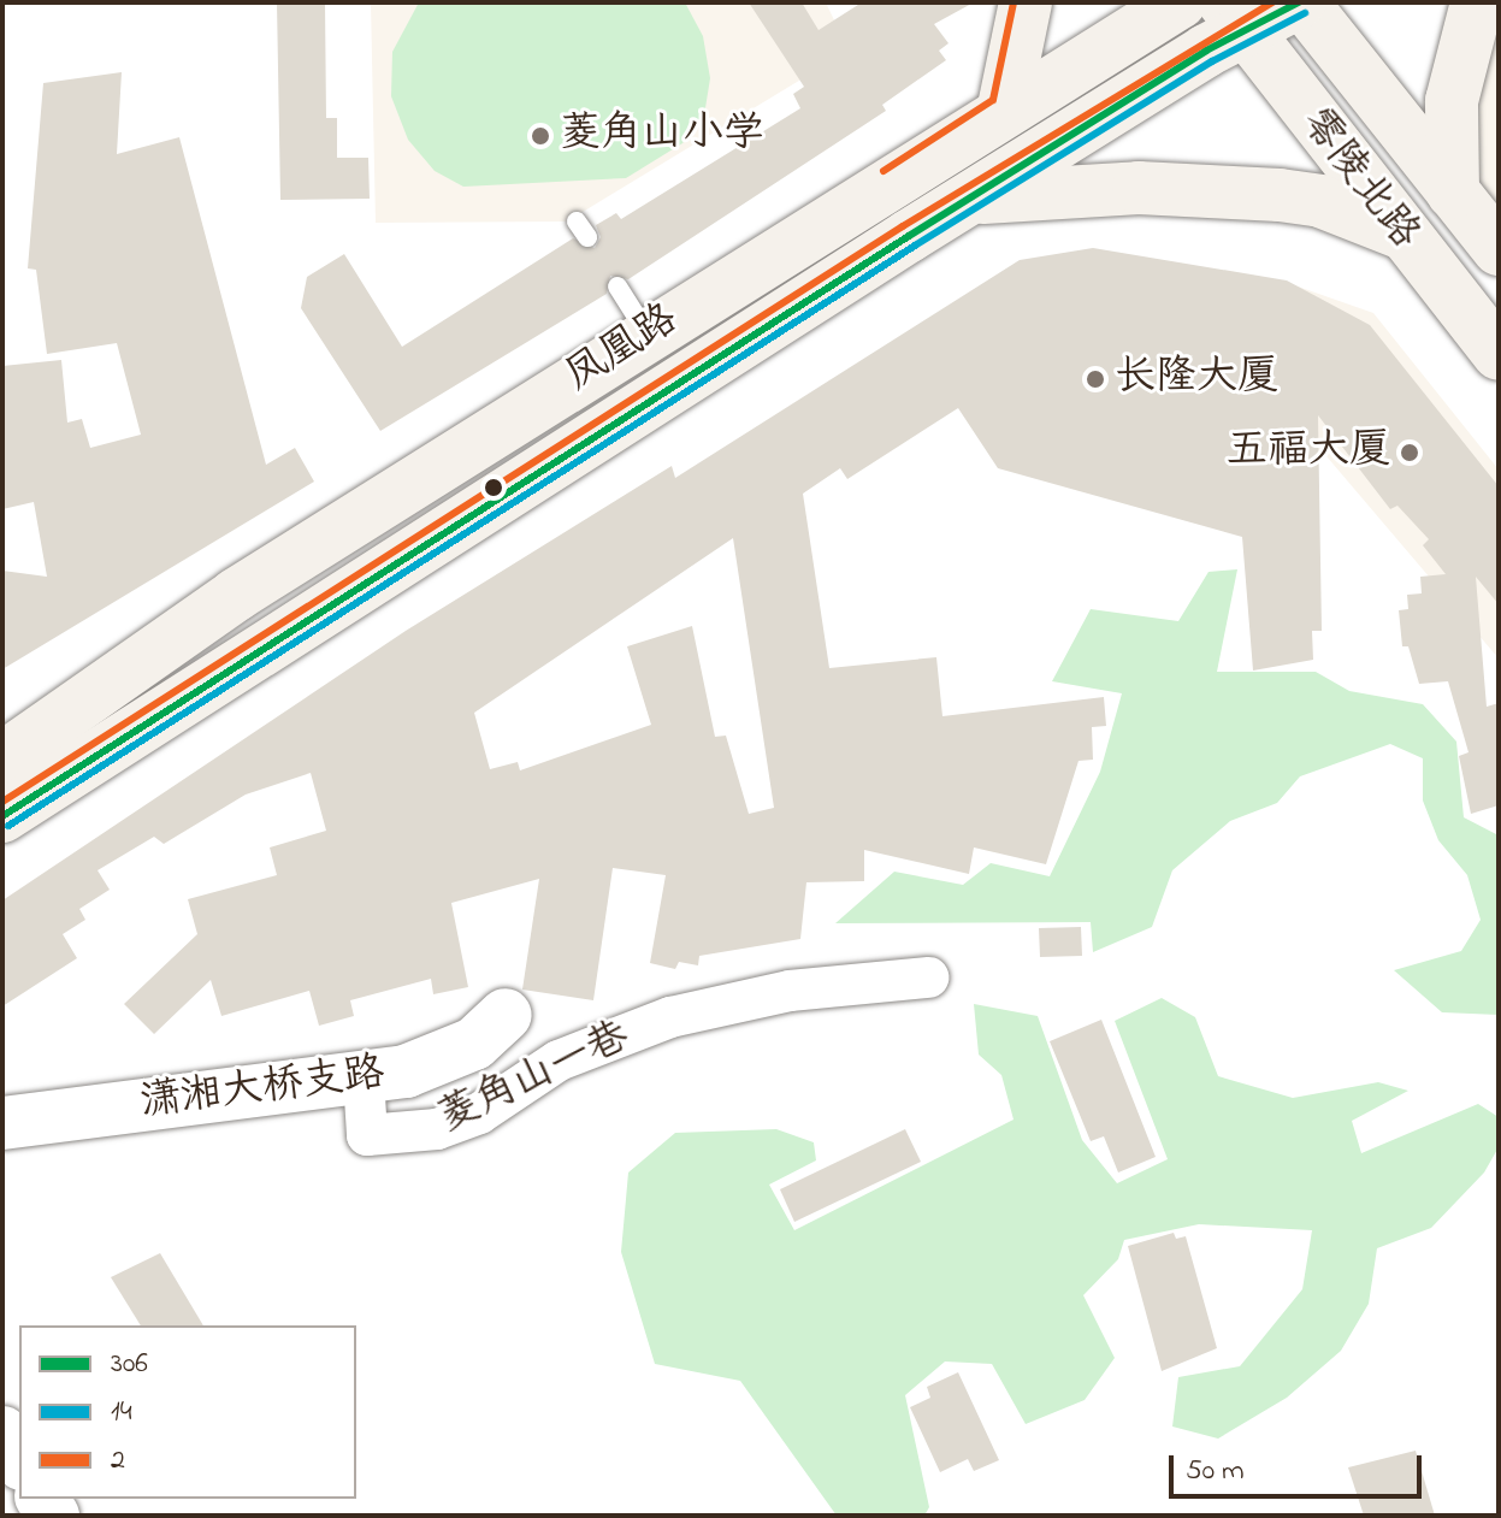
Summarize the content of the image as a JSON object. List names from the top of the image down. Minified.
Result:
{"streets":{"main road":["零陵北路","凤凰路"],"street":["菱角山一巷","潇湘大桥支路"]},"crossings":[["零陵北路","凤凰路"],["菱角山一巷","潇湘大桥支路"]],"places":["菱角山小学","长隆大厦","五福大厦"],"lines":["transit line 306","transit line 2","transit line 14"],"legend":["306","14","2"],"scale_bar":"50 m"}
